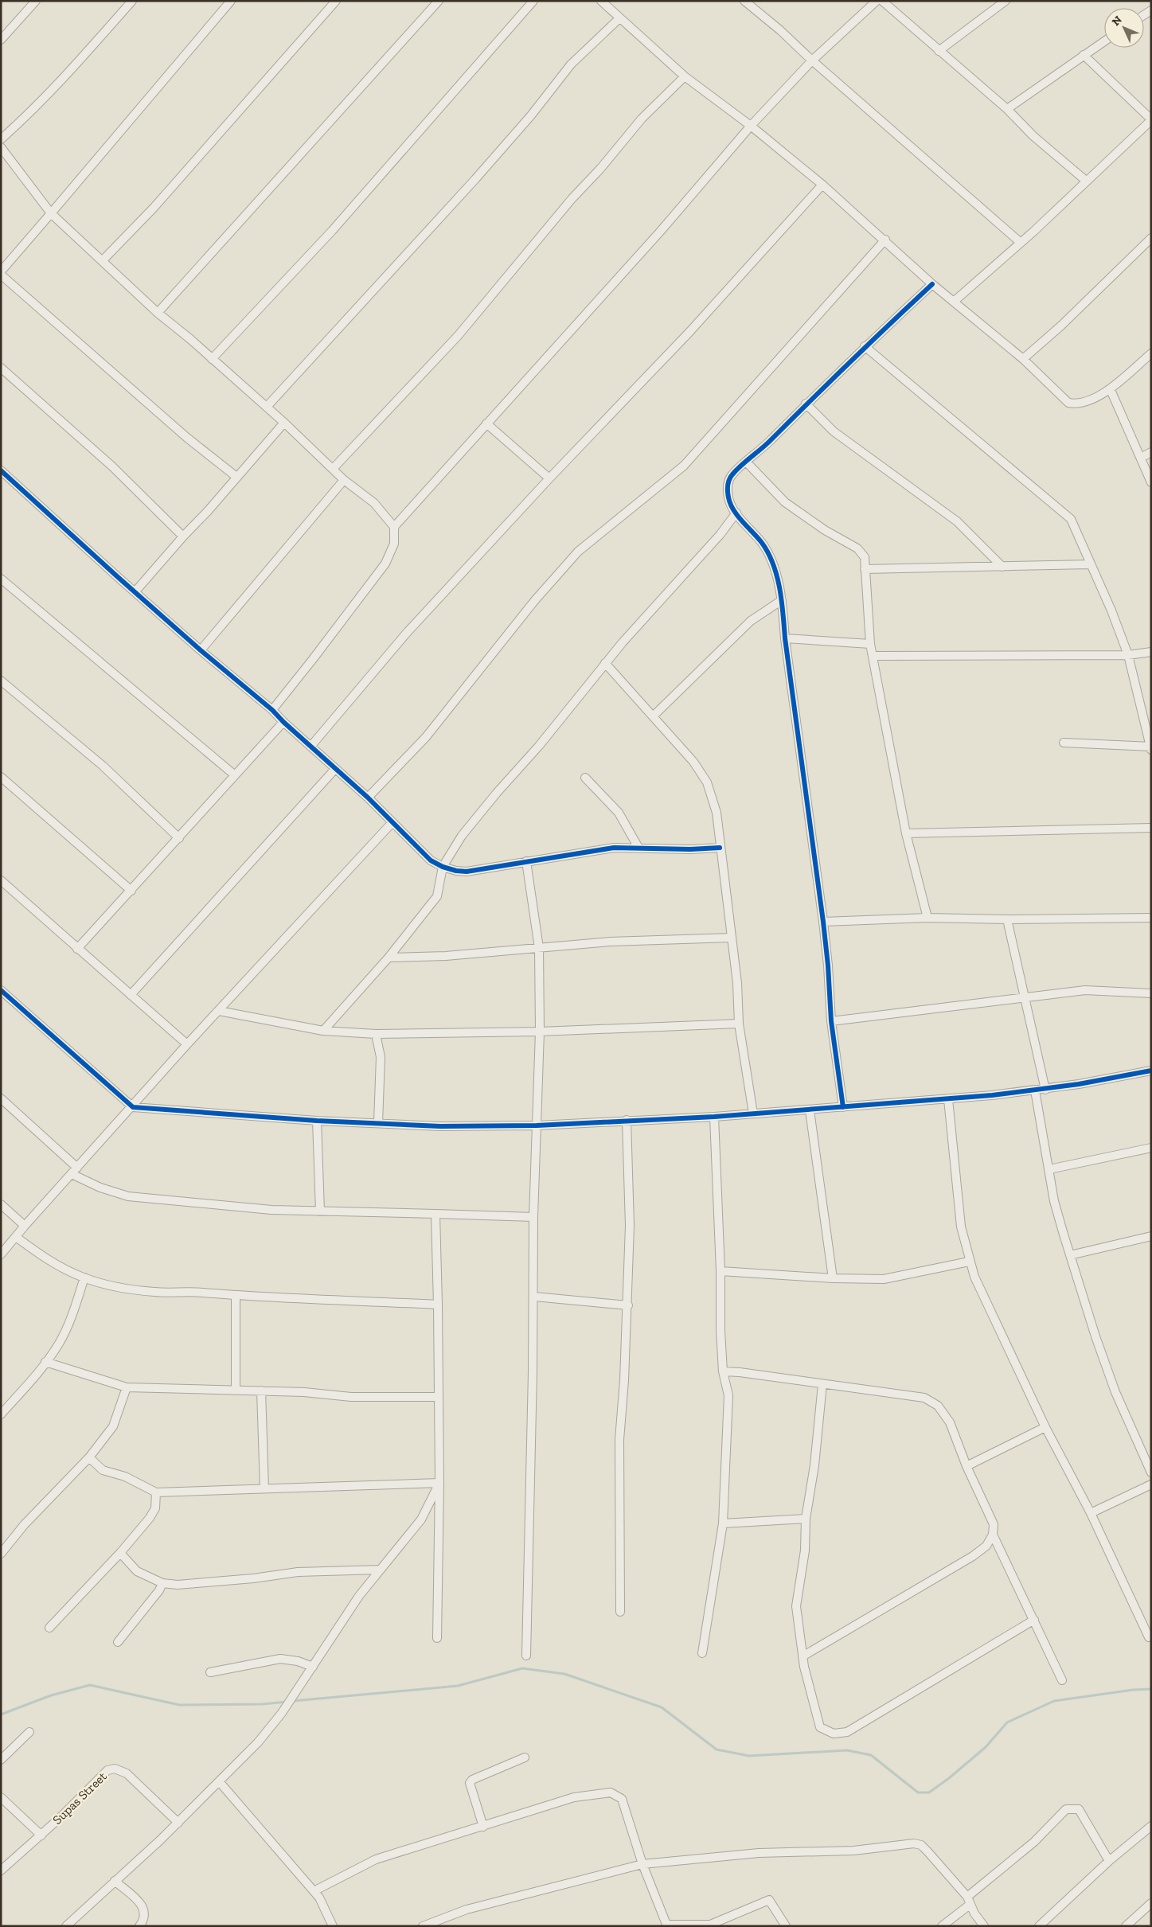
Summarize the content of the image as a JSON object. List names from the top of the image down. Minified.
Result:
{"streets":{"street":["Supas Street"]},"north":"top left"}
